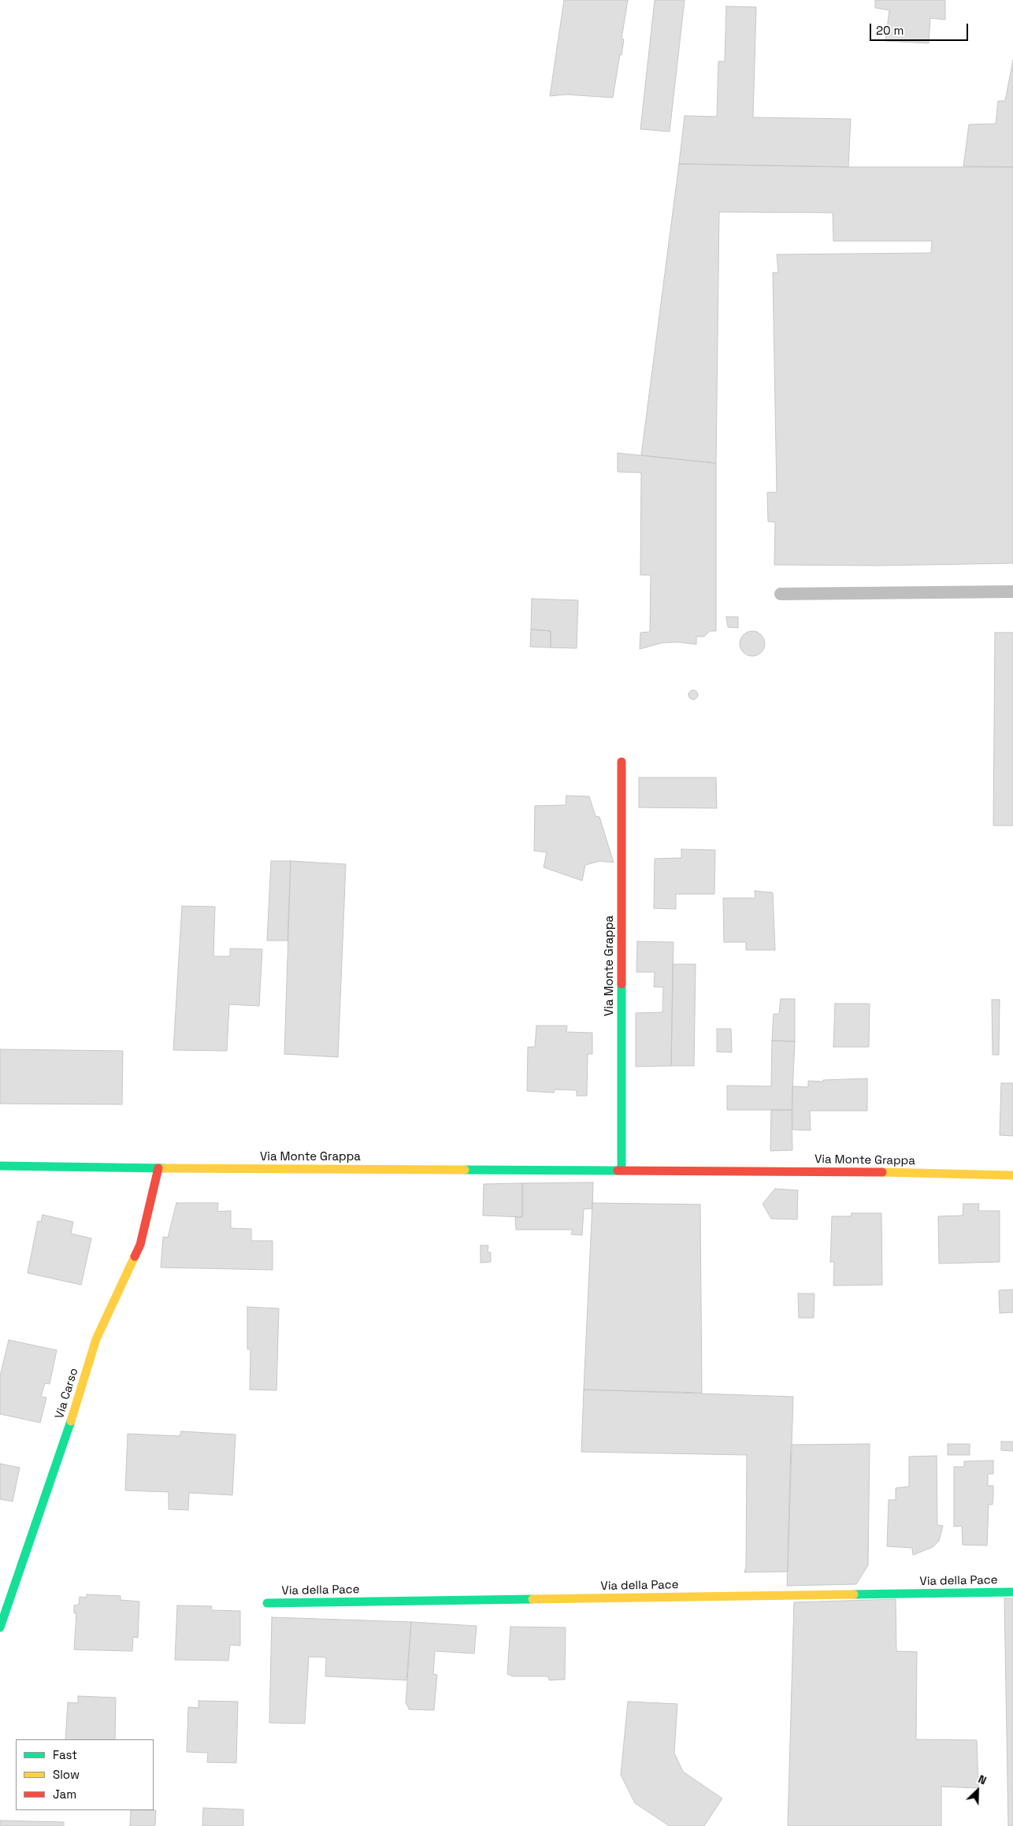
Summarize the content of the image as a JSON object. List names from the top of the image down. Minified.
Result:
{"streets":{"street":["Via Monte Grappa","Via Carso","Via della Pace"]},"crossings":[["Via Monte Grappa","Via Carso"]],"legend":["Fast","Slow","Jam"],"scale_bar":"20 m","north":"top right"}
